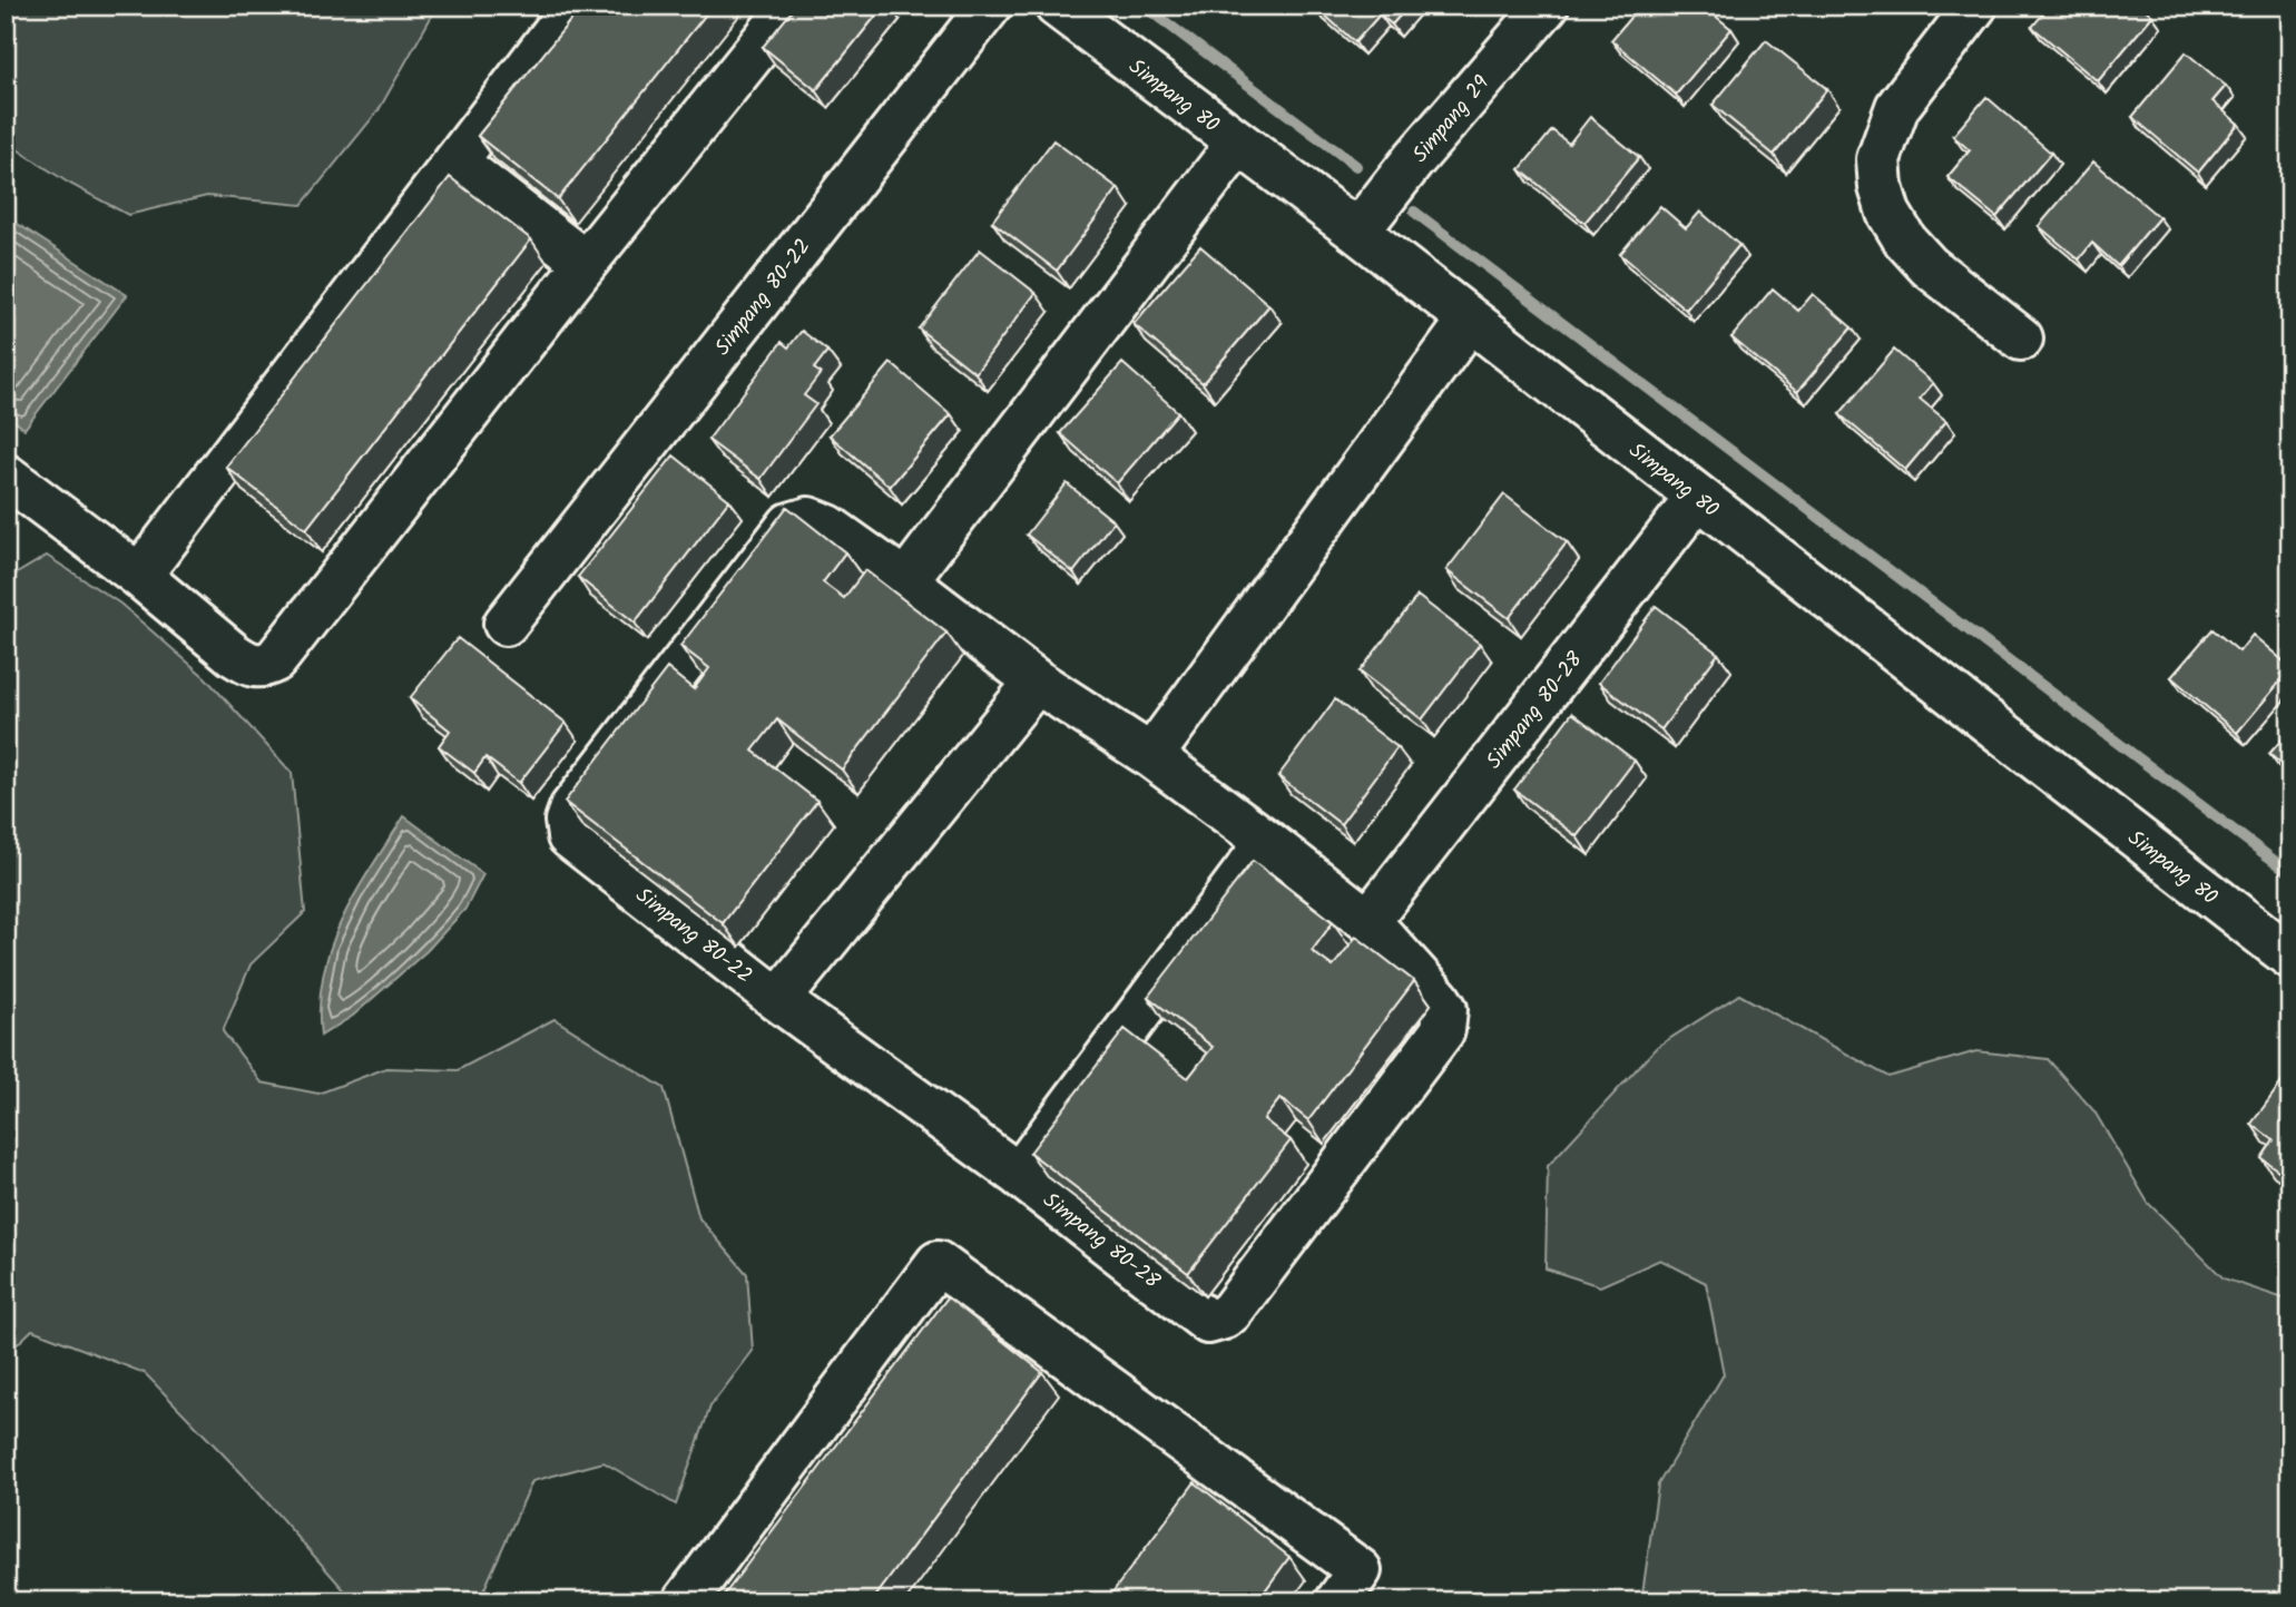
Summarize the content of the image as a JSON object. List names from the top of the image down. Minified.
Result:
{"streets":{"street":["Simpang 80","Simpang 29","Simpang 80-22","Simpang 80-28"]},"crossings":[["Simpang 80","Simpang 29"],["Simpang 80","Simpang 80-28"],["Simpang 80-22","Simpang 80-28"]]}
